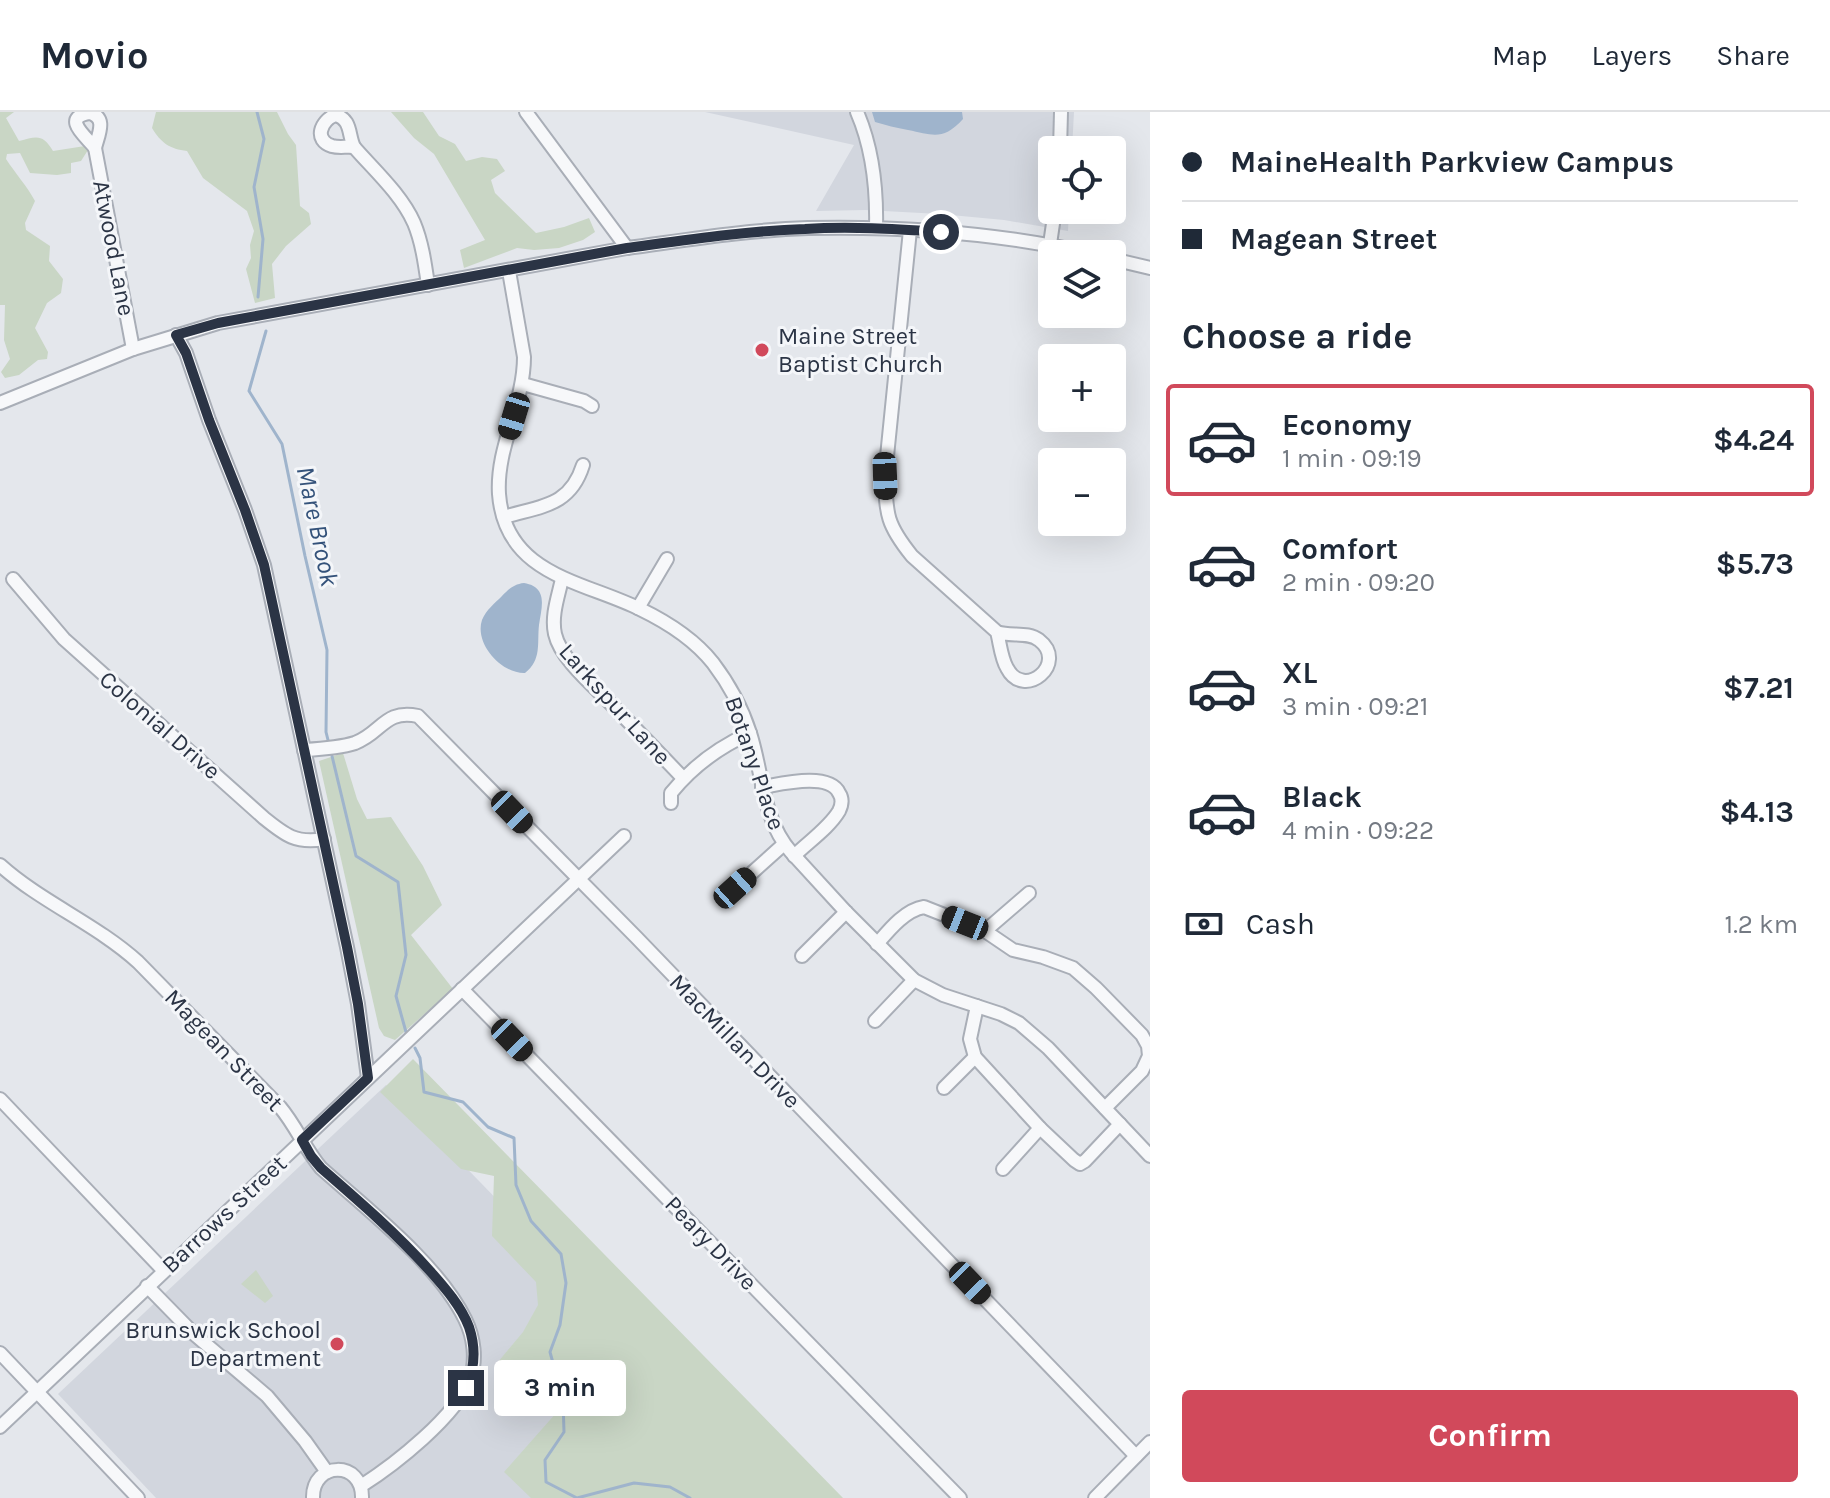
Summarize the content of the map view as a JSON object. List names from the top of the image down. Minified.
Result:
{"streets":{"street":["Atwood Lane","Larkspur Lane","Colonial Drive","Botany Place","MacMillan Drive","Magean Street","Barrows Street","Peary Drive"]},"crossings":[["Larkspur Lane","Botany Place"],["MacMillan Drive","Barrows Street"],["Magean Street","Barrows Street"],["Barrows Street","Peary Drive"]],"water":["Mare Brook"],"places":["Maine Street Baptist Church","Brunswick School Department"],"page":{"header":"Movio","nav":["Map","Layers","Share"],"banner":["MaineHealth Parkview Campus","Magean Street"],"map_buttons":["+","−"],"heading":"Choose a ride","list":[{"name":"Economy","note":"1 min · 09:19","value":"$4.24"},{"name":"Comfort","note":"2 min · 09:20","value":"$5.73"},{"name":"XL","note":"3 min · 09:21","value":"$7.21"},{"name":"Black","note":"4 min · 09:22","value":"$4.13"}],"pay":["Cash","1.2 km"],"bubble":"3 min","buttons":"Confirm"}}
